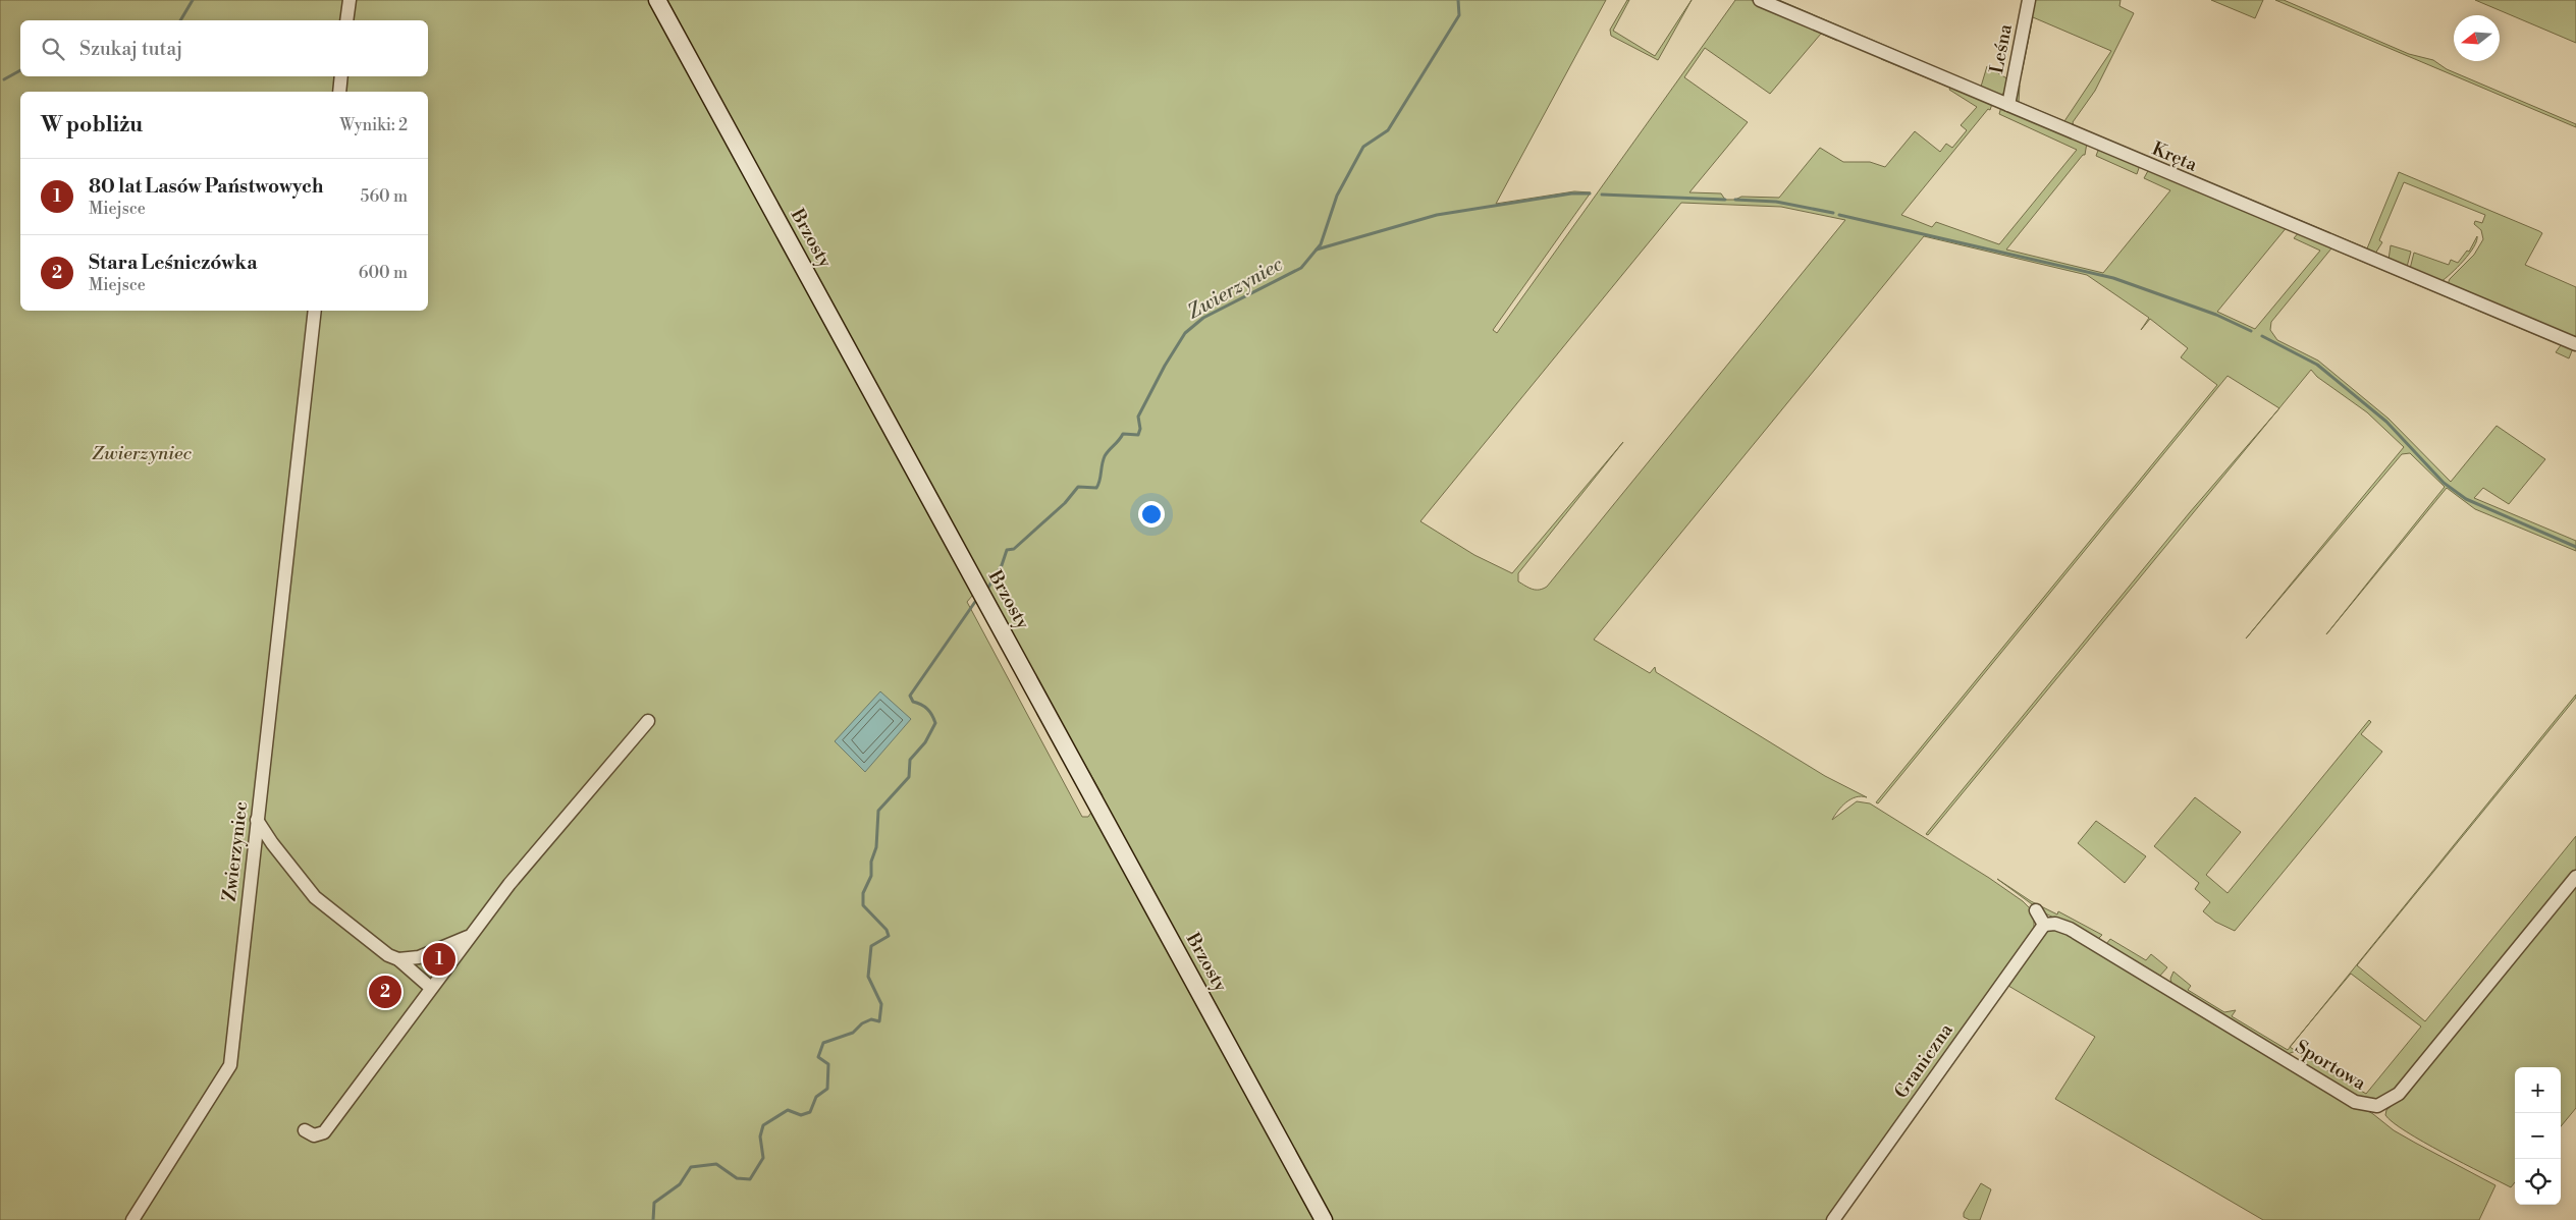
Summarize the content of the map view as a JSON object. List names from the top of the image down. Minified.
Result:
{"streets":{"street":["Leśna","Kręta","Brzosty","Zwierzyniec","Graniczna","Sportowa"]},"crossings":[["Leśna","Kręta"],["Graniczna","Sportowa"]],"water":["Zwierzyniec"],"parks":["Zwierzyniec"],"north":"left","page":{"search":"Szukaj tutaj","heading":["W pobliżu","Wyniki: 2"],"list":[{"mark":"1","name":"80 lat Lasów Państwowych","note":"Miejsce","value":"560 m"},{"mark":"2","name":"Stara Leśniczówka","note":"Miejsce","value":"600 m"}],"pins":["1","2"],"map_buttons":["+","−"]}}
